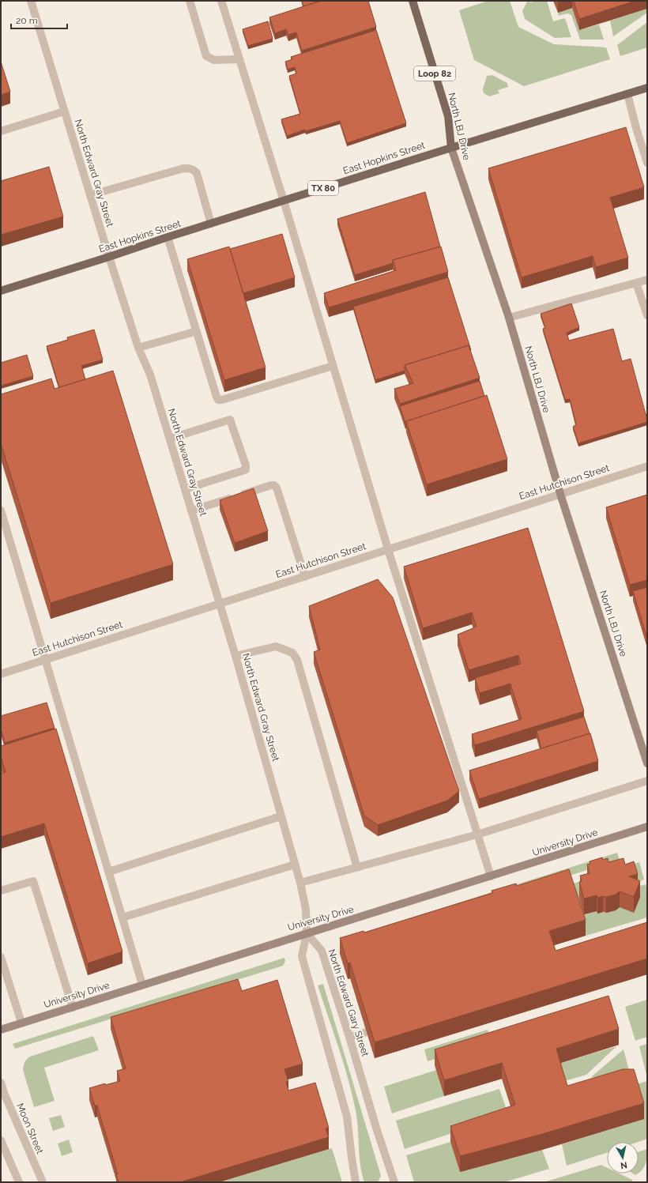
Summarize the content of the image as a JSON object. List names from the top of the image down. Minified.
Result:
{"streets":{"main road":["Loop 82","North LBJ Drive","East Hopkins Street","TX 80","University Drive"],"street":["North Edward Gray Street","East Hutchison Street","North Edward Gary Street","Moon Street"]},"crossings":[["North LBJ Drive","East Hopkins Street"],["North LBJ Drive","East Hutchison Street"],["East Hopkins Street","North Edward Gray Street"],["North Edward Gray Street","East Hutchison Street"],["North Edward Gray Street","University Drive"],["North Edward Gray Street","North Edward Gary Street"],["University Drive","North Edward Gary Street"]],"scale_bar":"20 m","north":"bottom"}
